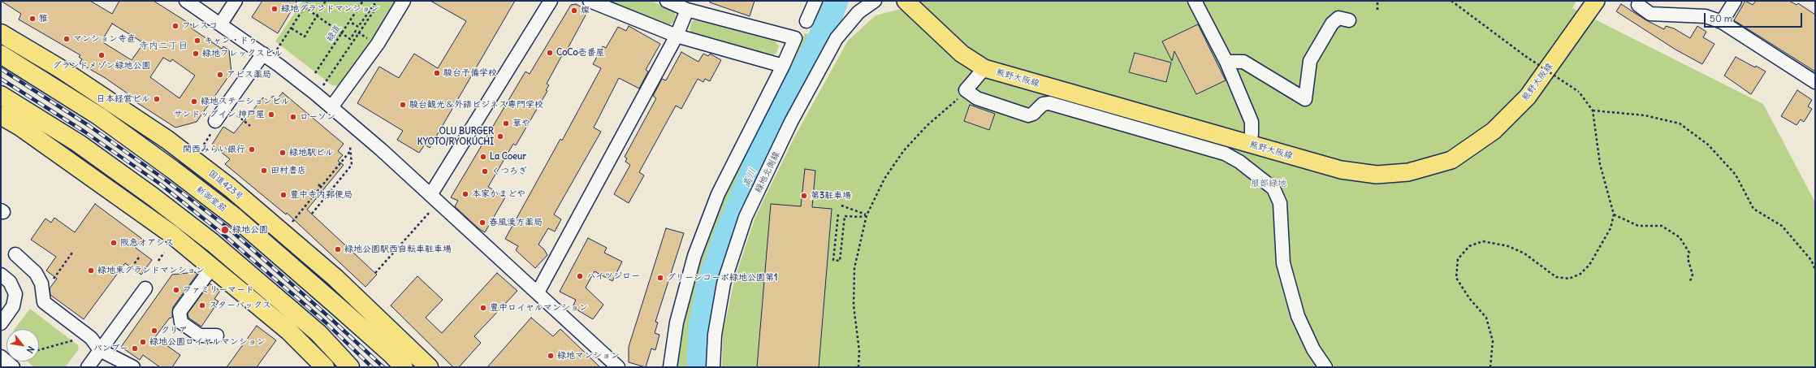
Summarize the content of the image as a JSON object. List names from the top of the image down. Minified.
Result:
{"streets":{"highway":["国道423号","新御堂筋"],"main road":["熊野大阪線"],"street":["緑地北側線"],"path":["緑道"]},"districts":["寺内二丁目"],"water":["高川"],"parks":["服部緑地"],"places":["緑地グランドマンション","燦","雅","フレスコ","マンション寺直","キャン・ドゥ","CoCo壱番屋","緑地フレックスビル","グランドメゾン緑地公園","駿台予備学校","アピス薬局","日本経営ビル","緑地ステーションビル","駿台観光＆外語ビジネス専門学校","サンドッグイン 神戸屋","ローソン","華や","OLU BURGER KYOTO/RYOKUCHI","関西みらい銀行","緑地駅ビル","La Coeur","田村書店","くつろぎ","本家かまどや","豊中寺内郵便局","第3駐車場","春風漢方薬局","緑地公園","阪急オアシス","緑地公園駅西自転車駐車場","緑地東グランドマンション","ハイツジロー","グリーンコーポ緑地公園第1","ファミリーマート","スターバックス","豊中ロイヤルマンション","クリア","緑地公園ロイヤルマンション","バンブー","緑地マンション"],"scale_bar":"50 m","north":"bottom right"}
